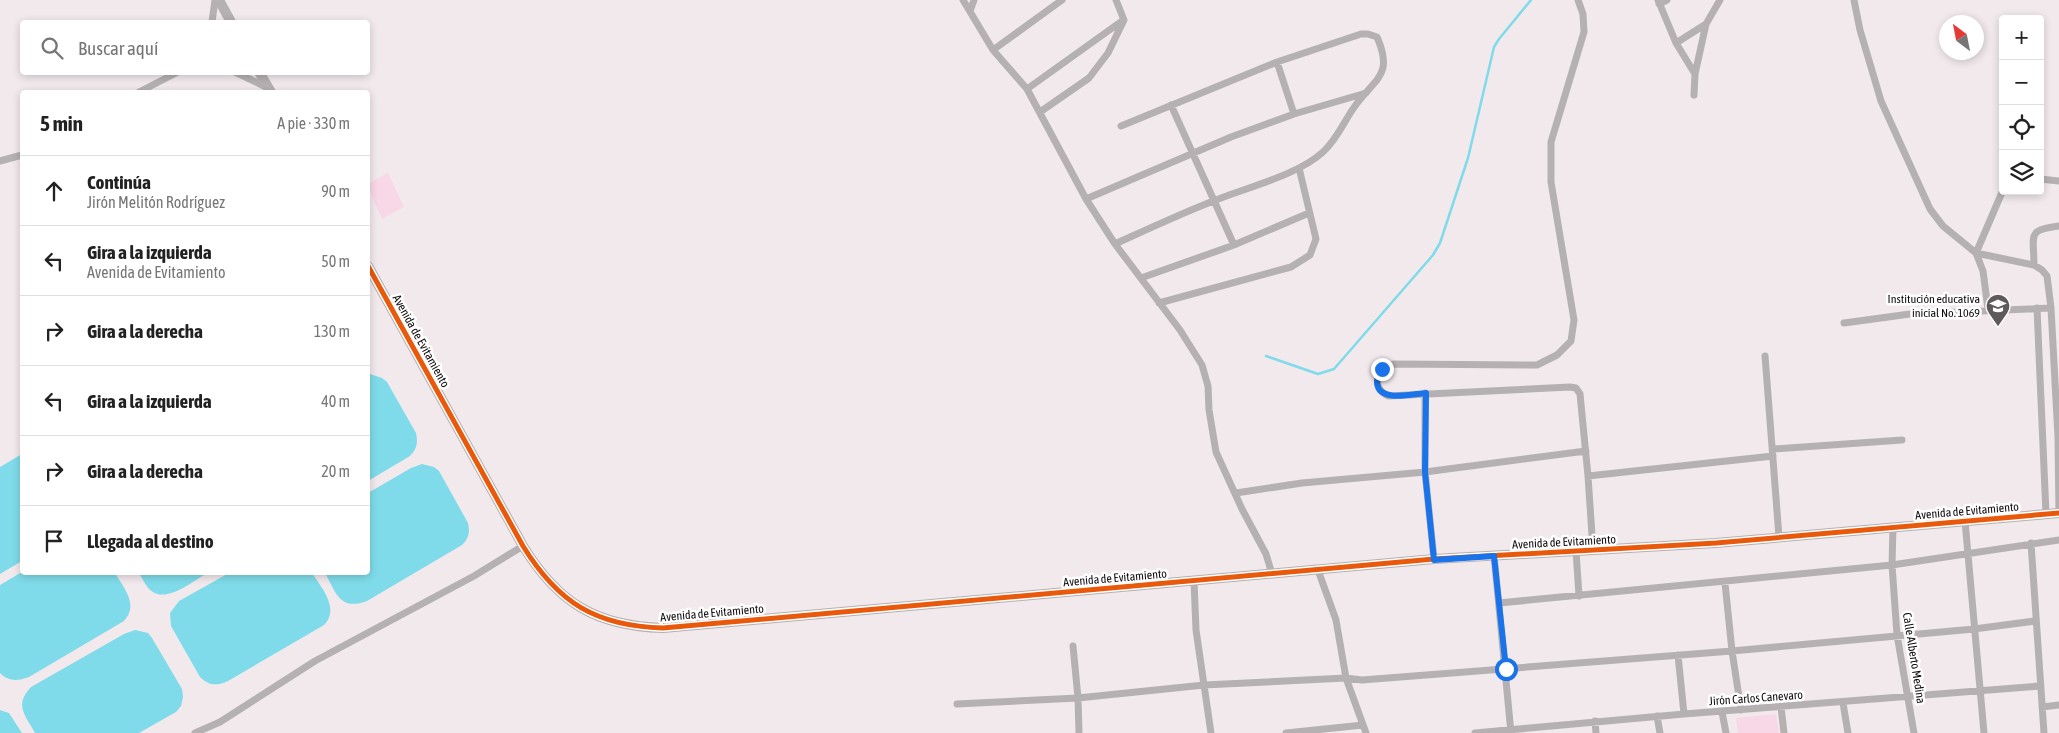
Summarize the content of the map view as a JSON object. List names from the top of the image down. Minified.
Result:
{"streets":{"street":["Avenida de Evitamiento","Calle Alberto Medina","Jirón Carlos Canevaro"]},"crossings":[["Avenida de Evitamiento","Calle Alberto Medina"],["Calle Alberto Medina","Jirón Carlos Canevaro"]],"places":{"school or university":["Institución educativa inicial No. 1069"]},"north":"top left","page":{"map_buttons":["+","−"],"search":"Buscar aquí","heading":["5 min","A pie · 330 m"],"list":[["Continúa","Jirón Melitón Rodríguez","90 m"],["Gira a la izquierda","Avenida de Evitamiento","50 m"],["Gira a la derecha","130 m"],["Gira a la izquierda","40 m"],["Gira a la derecha","20 m"],"Llegada al destino"]}}
